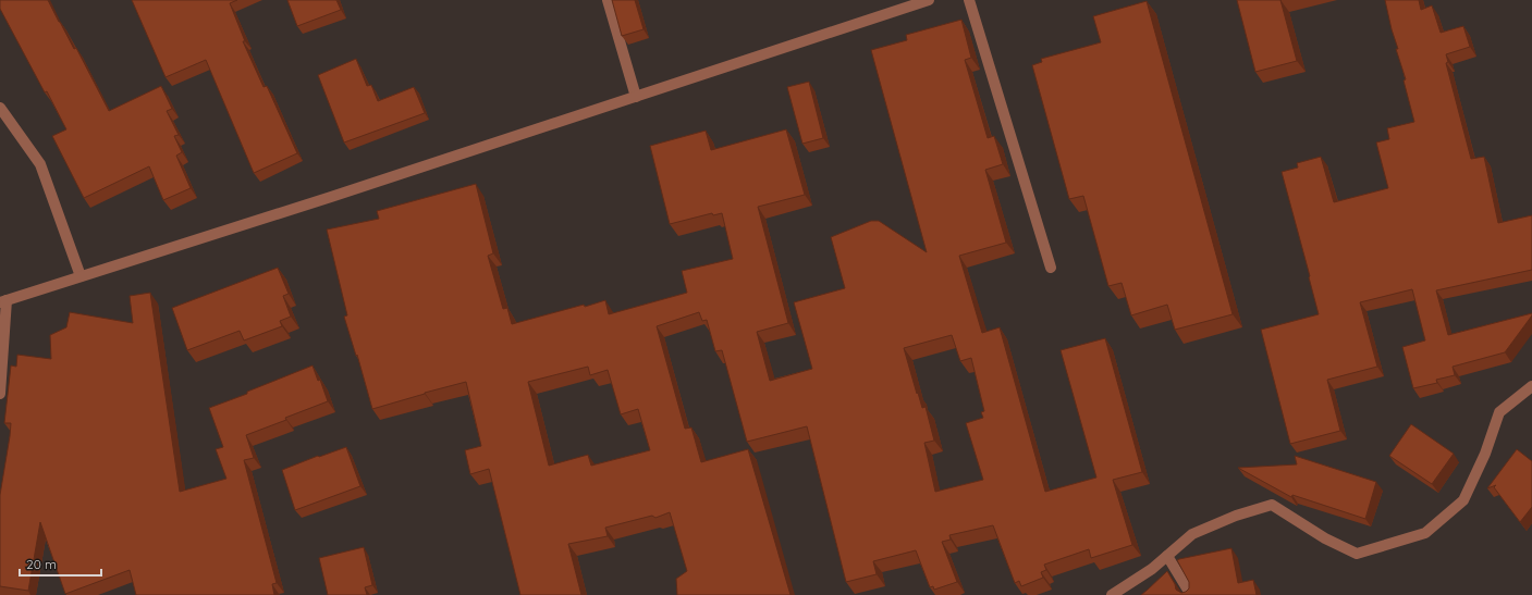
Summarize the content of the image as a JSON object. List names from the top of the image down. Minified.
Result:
{"scale_bar":"20 m"}
